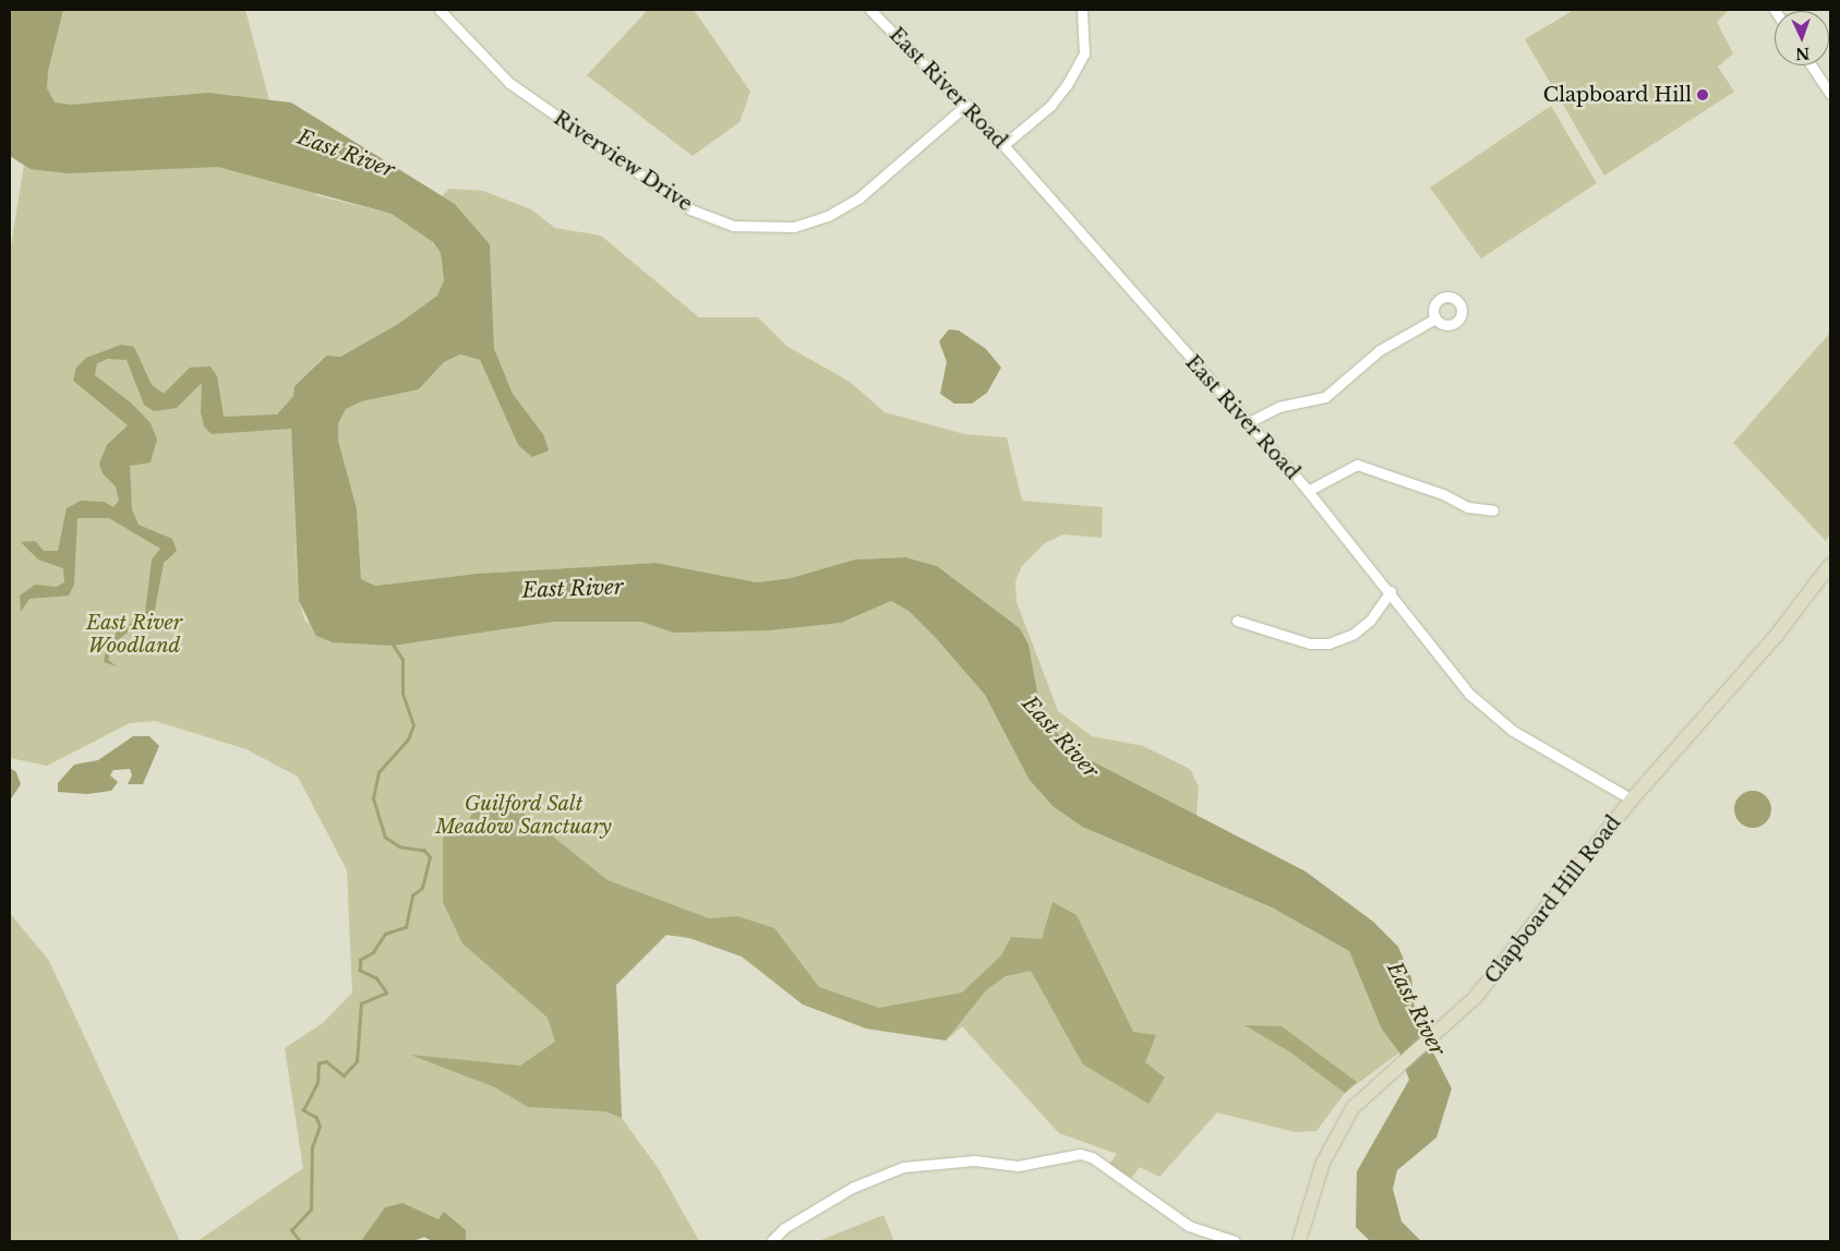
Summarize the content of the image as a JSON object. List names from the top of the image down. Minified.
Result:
{"streets":{"street":["East River Road","Riverview Drive","Clapboard Hill Road"]},"crossings":[["East River Road","Riverview Drive"],["East River Road","Clapboard Hill Road"]],"water":["East River"],"parks":["East River Woodland","Guilford Salt Meadow Sanctuary"],"places":["Clapboard Hill"],"north":"bottom"}
